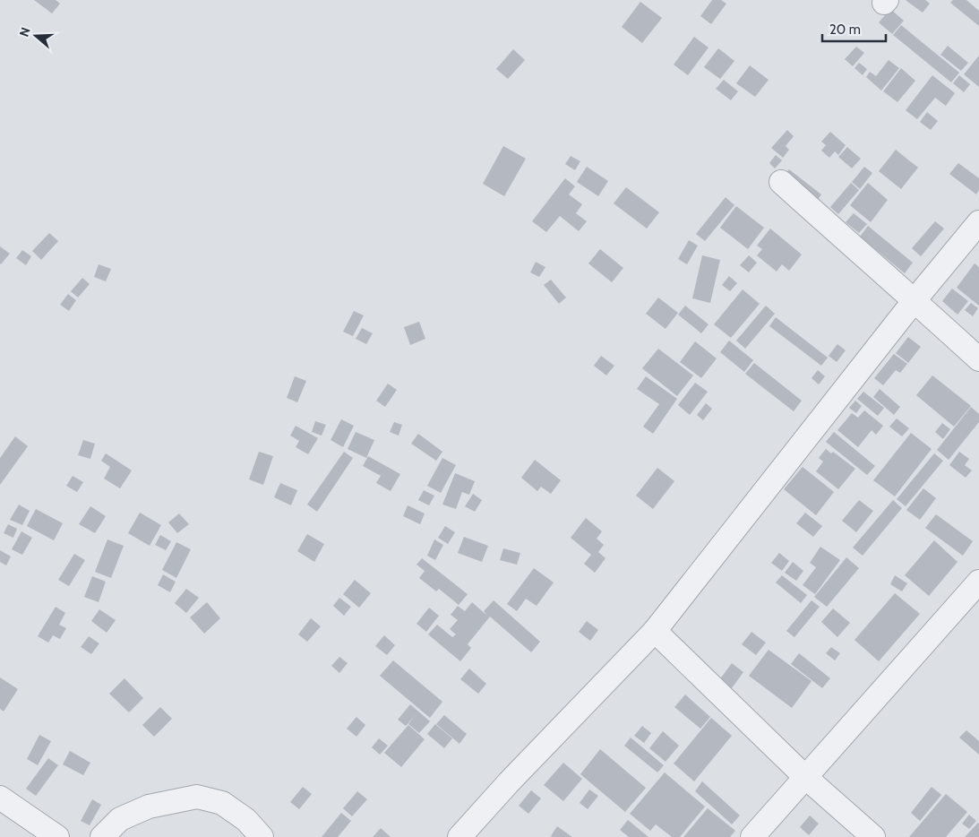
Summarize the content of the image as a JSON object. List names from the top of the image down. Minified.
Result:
{"scale_bar":"20 m","north":"left"}
